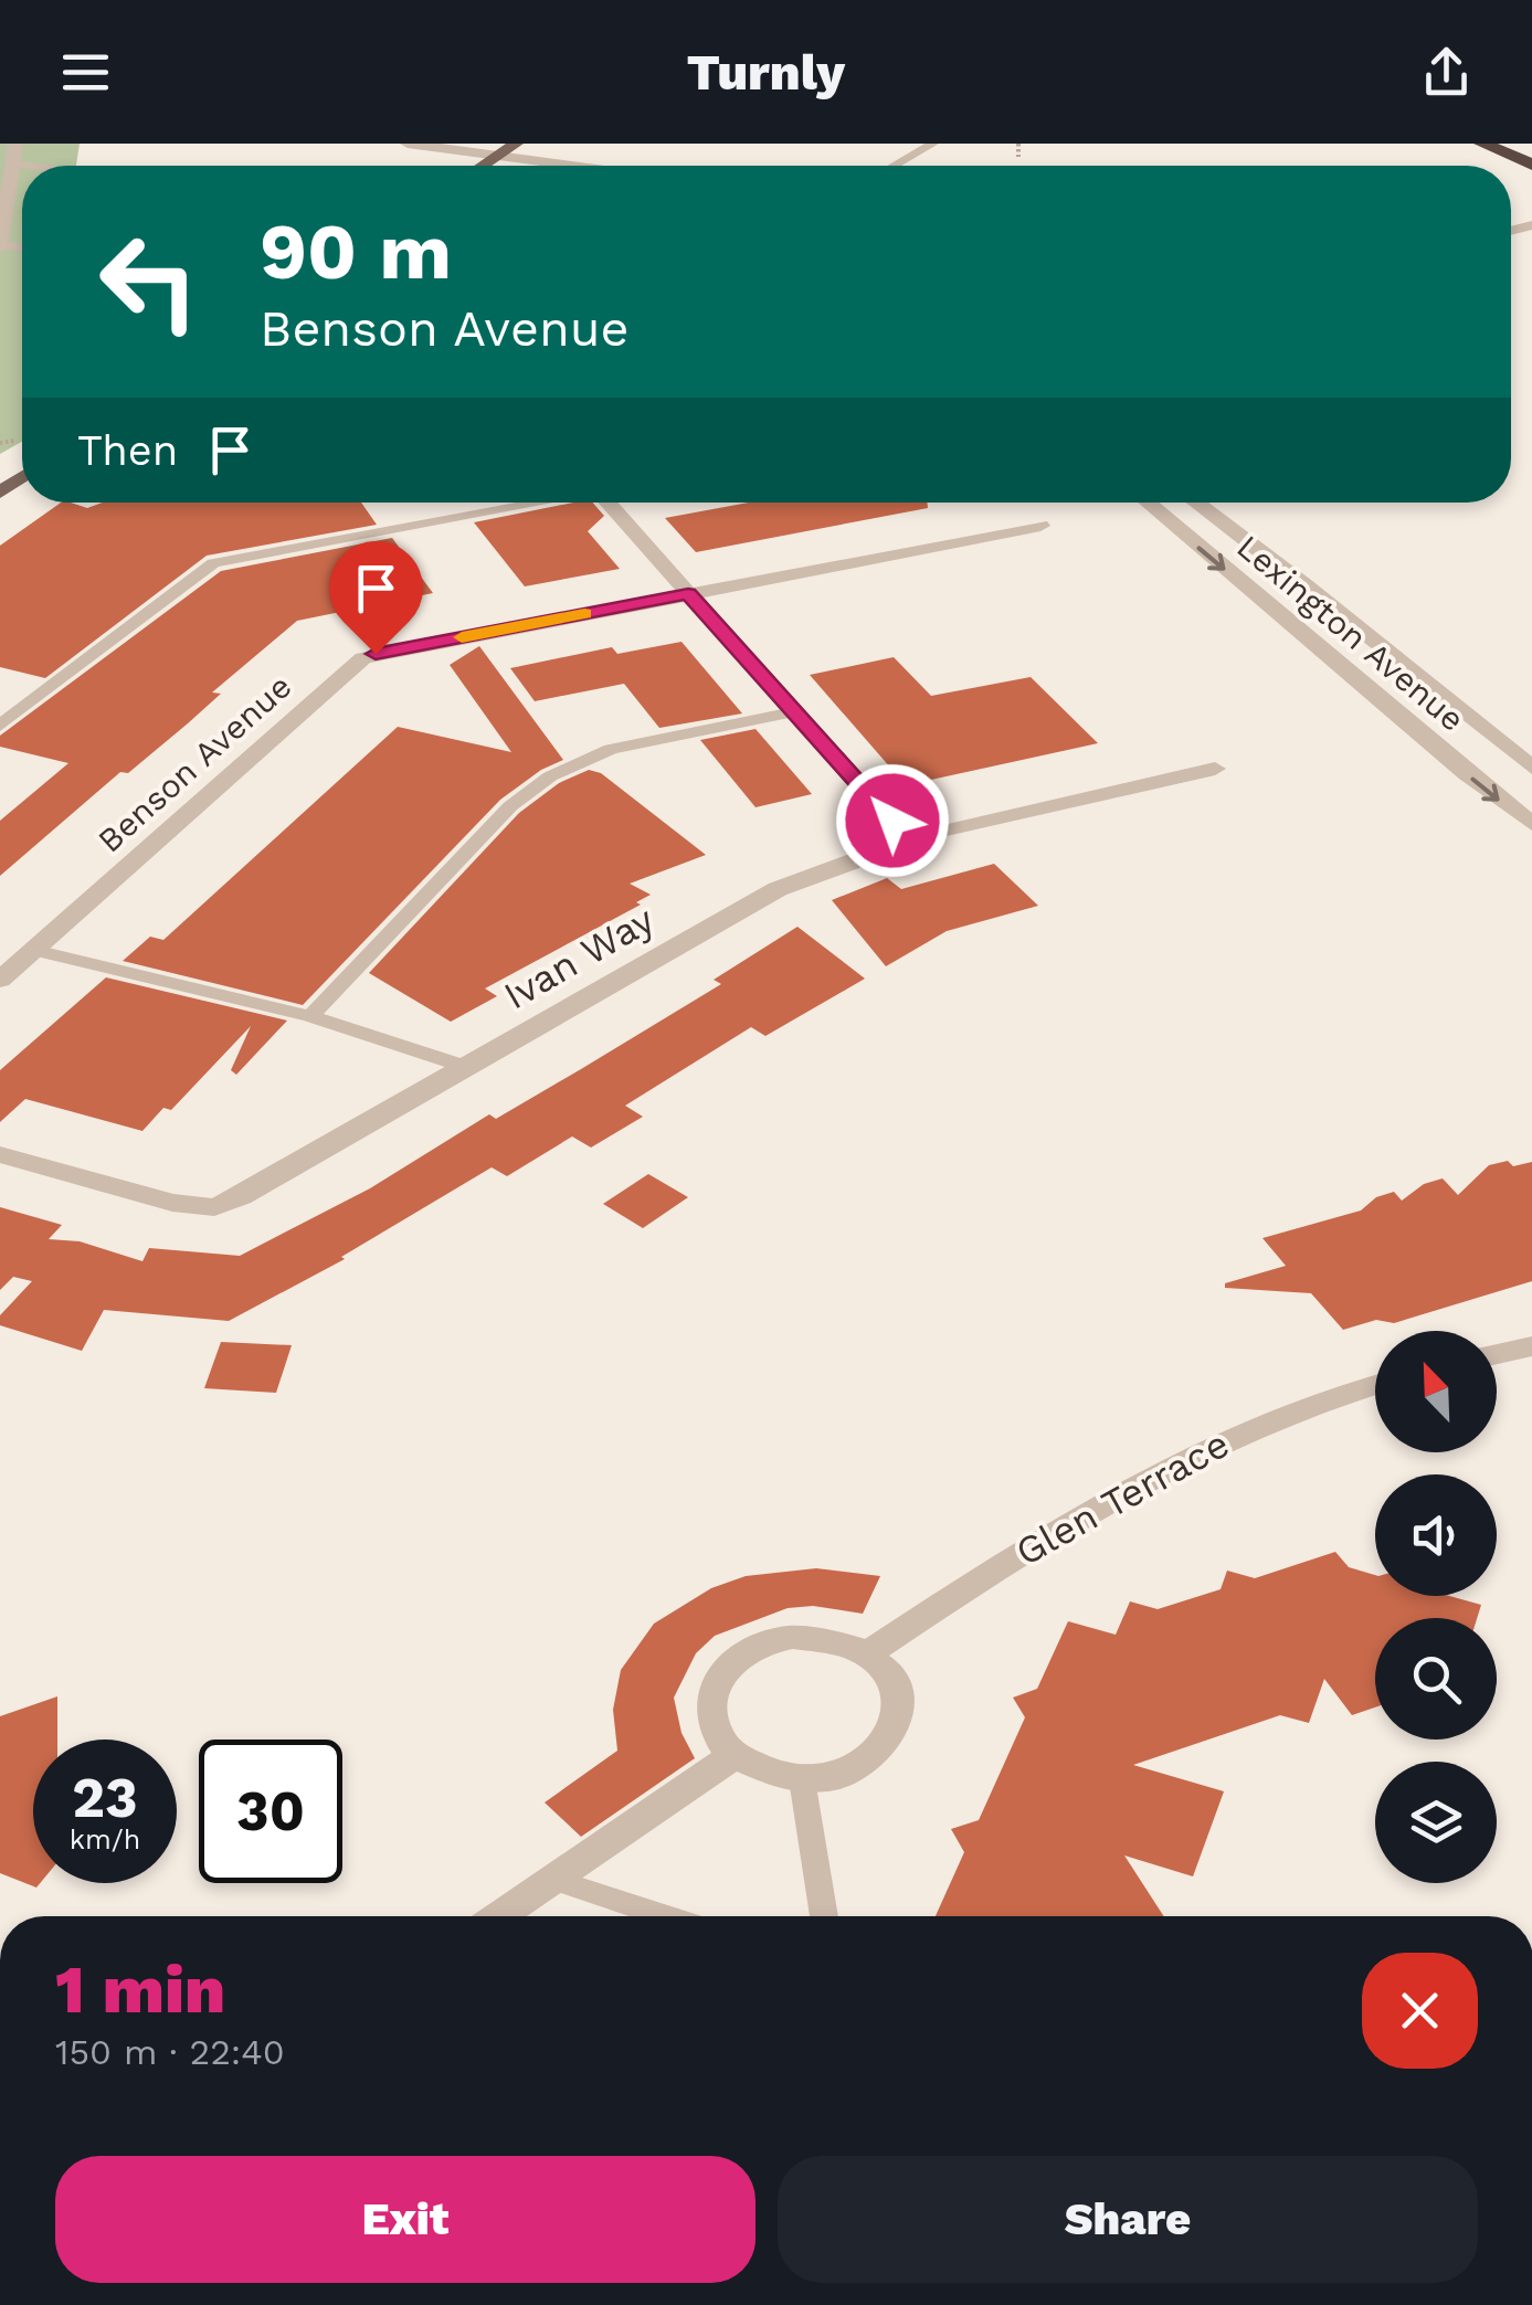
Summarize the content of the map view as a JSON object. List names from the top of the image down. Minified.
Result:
{"streets":{"street":["Lexington Avenue","Benson Avenue","Ivan Way","Glen Terrace"]},"north":"top left","page":{"header":"Turnly","turn":["90 m","Benson Avenue"],"then":"Then","speed":"23 km/h","limit":"30","heading":["1 min","150 m · 22:40"],"buttons":["Exit","Share"]}}
